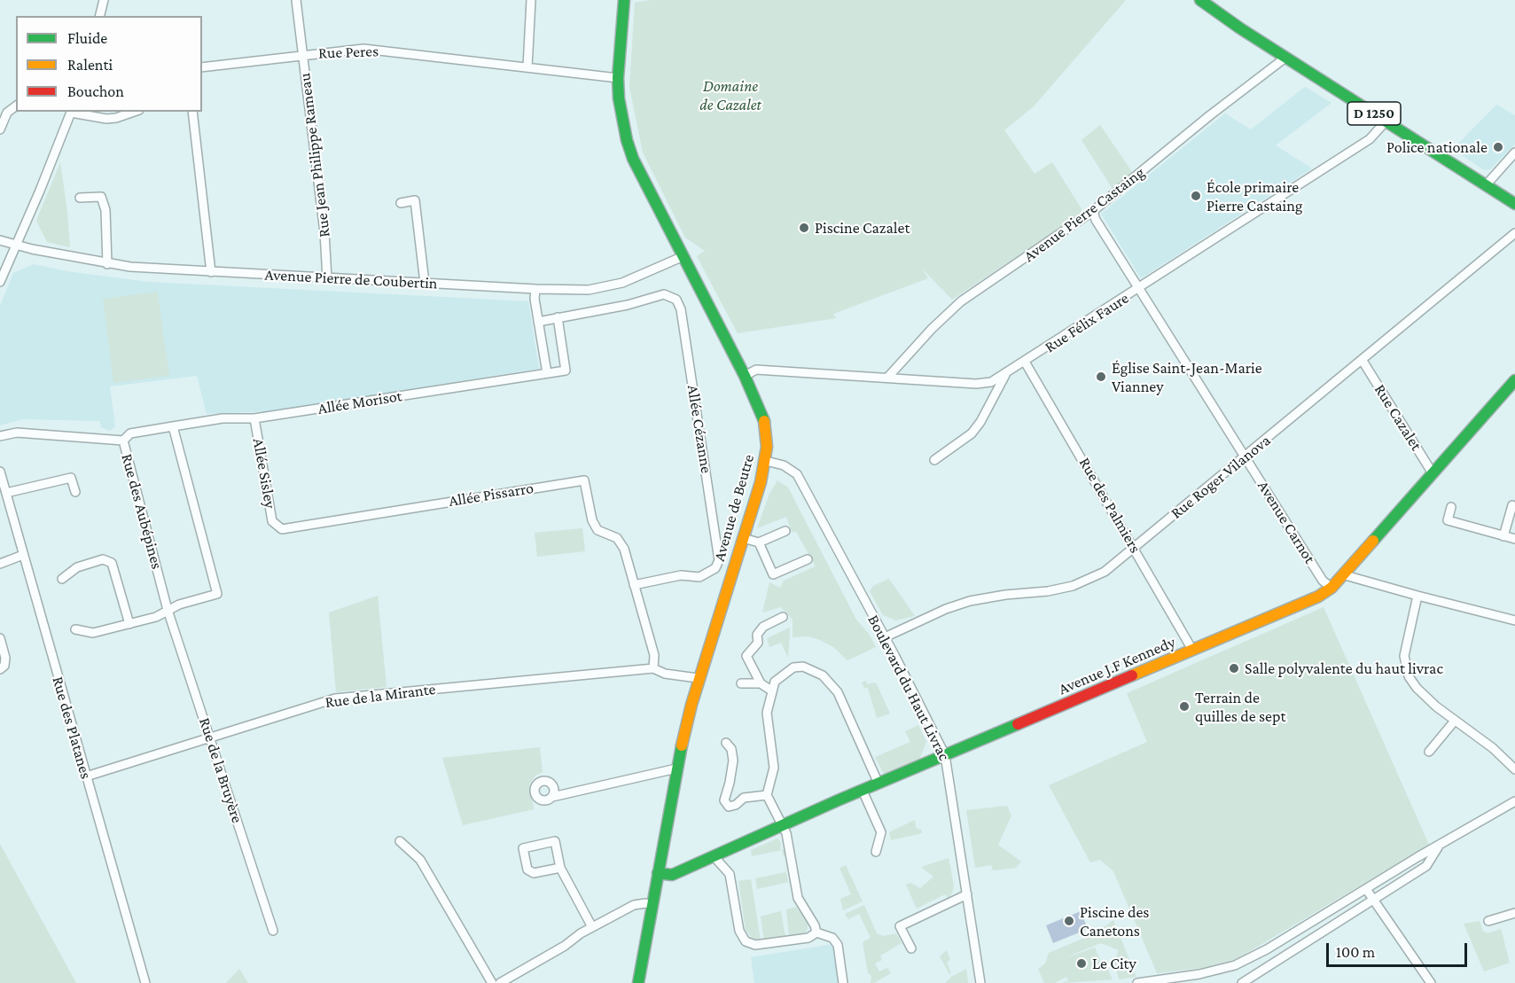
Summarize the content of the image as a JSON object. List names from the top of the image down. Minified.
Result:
{"streets":{"street":["Rue Peres","D 1250","Rue Jean Philippe Rameau","Avenue Pierre Castaing","Avenue Pierre de Coubertin","Rue Félix Faure","Allée Morisot","Rue Cazalet","Allée Cézanne","Allée Sisley","Rue Roger Vilanova","Allée Pissarro","Rue des Palmiers","Avenue de Beutre","Rue des Aubépines","Avenue Carnot","Avenue J.F Kennedy","Boulevard du Haut Livrac","Rue de la Mirante","Rue des Platanes","Rue de la Bruyère"]},"crossings":[["Rue Peres","Rue Jean Philippe Rameau"],["Rue Peres","Avenue de Beutre"],["D 1250","Avenue Pierre Castaing"],["D 1250","Rue Félix Faure"],["Rue Jean Philippe Rameau","Avenue Pierre de Coubertin"],["Avenue Pierre Castaing","Rue Félix Faure"],["Avenue Pierre Castaing","Avenue Carnot"],["Avenue Pierre de Coubertin","Avenue de Beutre"],["Rue Félix Faure","Rue des Palmiers"],["Rue Félix Faure","Avenue de Beutre"],["Rue Félix Faure","Avenue Carnot"],["Allée Morisot","Allée Sisley"],["Allée Morisot","Rue des Aubépines"],["Rue Cazalet","Rue Roger Vilanova"],["Rue Cazalet","Avenue J.F Kennedy"],["Allée Cézanne","Allée Pissarro"],["Allée Sisley","Allée Pissarro"],["Rue Roger Vilanova","Rue des Palmiers"],["Rue Roger Vilanova","Avenue Carnot"],["Rue Roger Vilanova","Boulevard du Haut Livrac"],["Rue des Palmiers","Avenue J.F Kennedy"],["Avenue de Beutre","Avenue J.F Kennedy"],["Avenue de Beutre","Boulevard du Haut Livrac"],["Avenue de Beutre","Rue de la Mirante"],["Rue des Aubépines","Rue de la Bruyère"],["Avenue Carnot","Avenue J.F Kennedy"],["Avenue J.F Kennedy","Boulevard du Haut Livrac"],["Rue de la Mirante","Rue des Platanes"],["Rue de la Mirante","Rue de la Bruyère"]],"parks":["Domaine de Cazalet"],"places":["Police nationale","École primaire Pierre Castaing","Piscine Cazalet","Église Saint-Jean-Marie Vianney","Salle polyvalente du haut livrac","Terrain de quilles de sept","Piscine des Canetons","Le City"],"legend":["Fluide","Ralenti","Bouchon"],"scale_bar":"100 m"}
